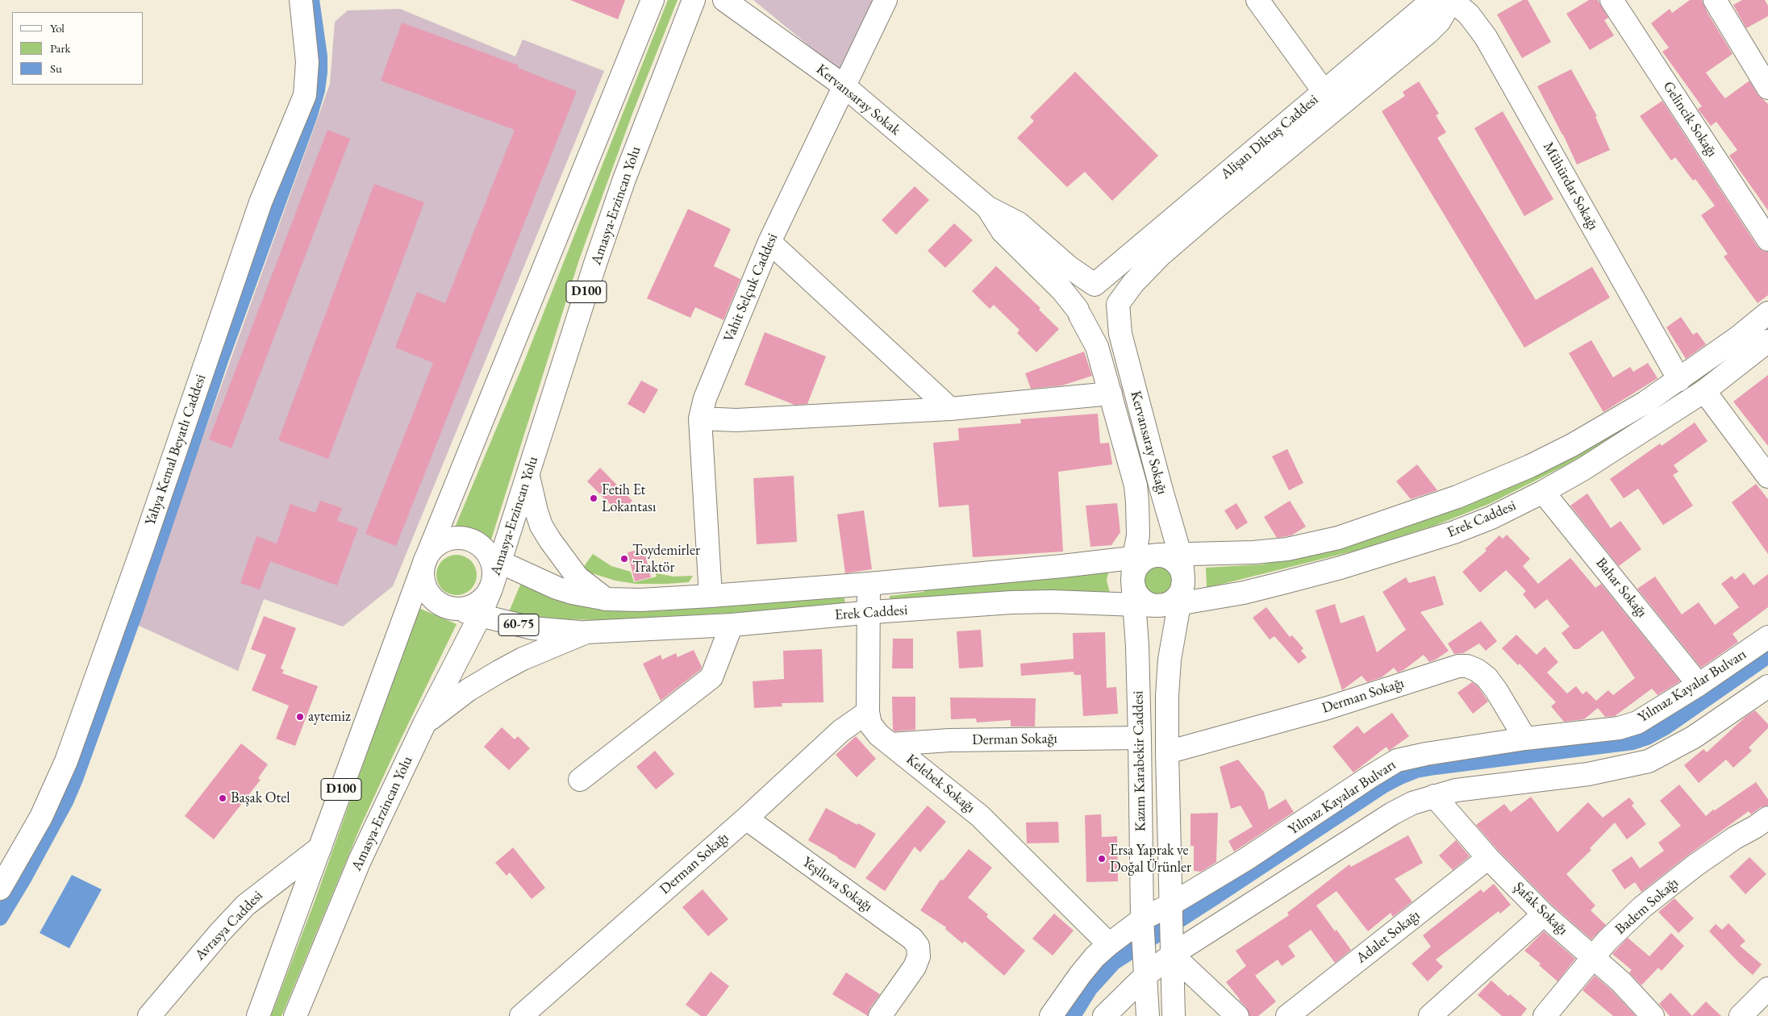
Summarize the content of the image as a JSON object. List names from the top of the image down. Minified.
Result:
{"streets":{"main road":["Kervansaray Sokak","Gelincik Sokağı","Alişan Diktaş Caddesi","Mühürdar Sokağı","Amasya-Erzincan Yolu","Vahit Selçuk Caddesi","D100","Kervansaray Sokağı","Yahya Kemal Beyatlı Caddesi","Erek Caddesi","Bahar Sokağı","60-75","Yılmaz Kayalar Bulvarı","Derman Sokağı","Kazım Karabekir Caddesi","Kelebek Sokağı","Yeşilova Sokağı","Badem Sokağı","Şafak Sokağı","Avrasya Caddesi","Adalet Sokağı"]},"crossings":[["Kervansaray Sokak","Alişan Diktaş Caddesi"],["Kervansaray Sokak","Vahit Selçuk Caddesi"],["Kervansaray Sokak","Kervansaray Sokağı"],["Alişan Diktaş Caddesi","Mühürdar Sokağı"],["Alişan Diktaş Caddesi","Kervansaray Sokağı"],["Mühürdar Sokağı","Erek Caddesi"],["Amasya-Erzincan Yolu","D100"],["Amasya-Erzincan Yolu","Erek Caddesi"],["Amasya-Erzincan Yolu","60-75"],["Vahit Selçuk Caddesi","Erek Caddesi"],["D100","Erek Caddesi"],["D100","60-75"],["D100","Avrasya Caddesi"],["Kervansaray Sokağı","Erek Caddesi"],["Kervansaray Sokağı","Kazım Karabekir Caddesi"],["Erek Caddesi","Bahar Sokağı"],["Erek Caddesi","60-75"],["Erek Caddesi","Kazım Karabekir Caddesi"],["Erek Caddesi","Kelebek Sokağı"],["Bahar Sokağı","Yılmaz Kayalar Bulvarı"],["Yılmaz Kayalar Bulvarı","Derman Sokağı"],["Yılmaz Kayalar Bulvarı","Kazım Karabekir Caddesi"],["Yılmaz Kayalar Bulvarı","Kelebek Sokağı"],["Derman Sokağı","Kazım Karabekir Caddesi"],["Derman Sokağı","Kelebek Sokağı"],["Derman Sokağı","Yeşilova Sokağı"],["Badem Sokağı","Şafak Sokağı"],["Şafak Sokağı","Adalet Sokağı"]],"places":["Fetih Et Lokantası","Toydemirler Traktör","aytemiz","Başak Otel","Ersa Yaprak ve Doğal Ürünler"],"legend":["Yol","Park","Su"]}
